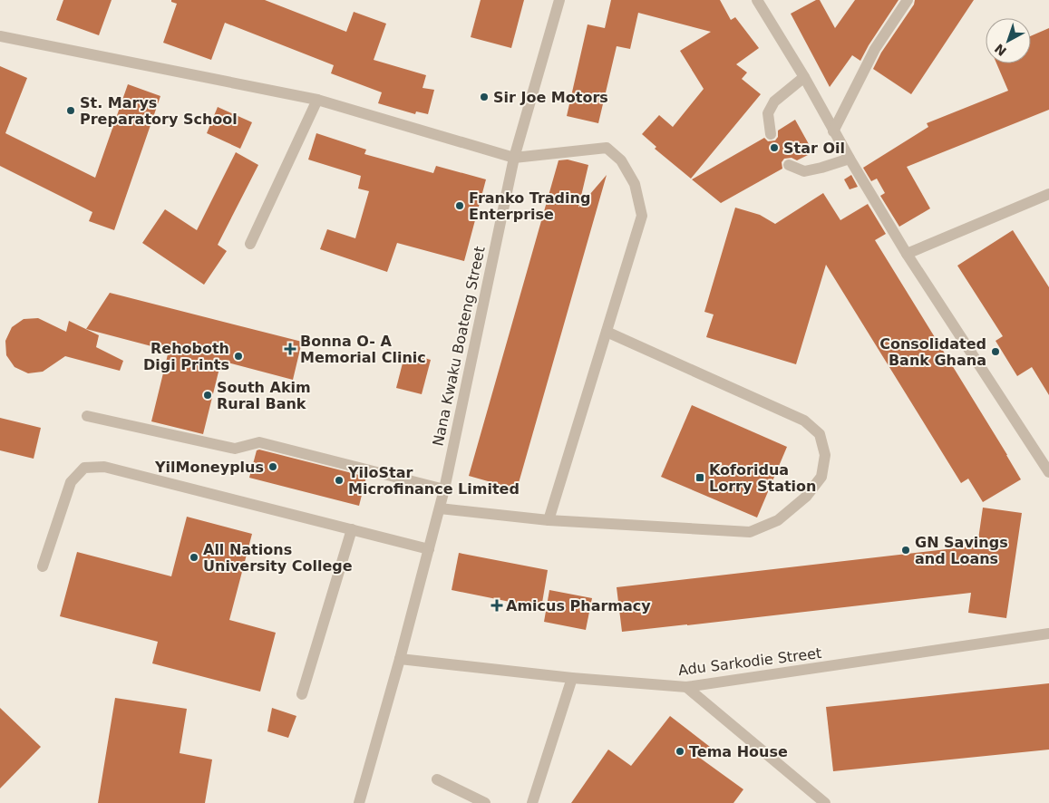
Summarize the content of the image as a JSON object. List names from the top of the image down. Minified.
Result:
{"streets":{"street":["Nana Kwaku Boateng Street","Adu Sarkodie Street"]},"crossings":[["Nana Kwaku Boateng Street","Adu Sarkodie Street"]],"places":{"other":["Sir Joe Motors","St. Marys Preparatory School","Star Oil","Franko Trading Enterprise","Consolidated Bank Ghana","Rehoboth Digi Prints","South Akim Rural Bank","YilMoneyplus","YiloStar Microfinance Limited","GN Savings and Loans","All Nations University College","Tema House"],"health":["Bonna O- A Memorial Clinic","Amicus Pharmacy"],"transit":["Koforidua Lorry Station"]},"north":"bottom left"}
